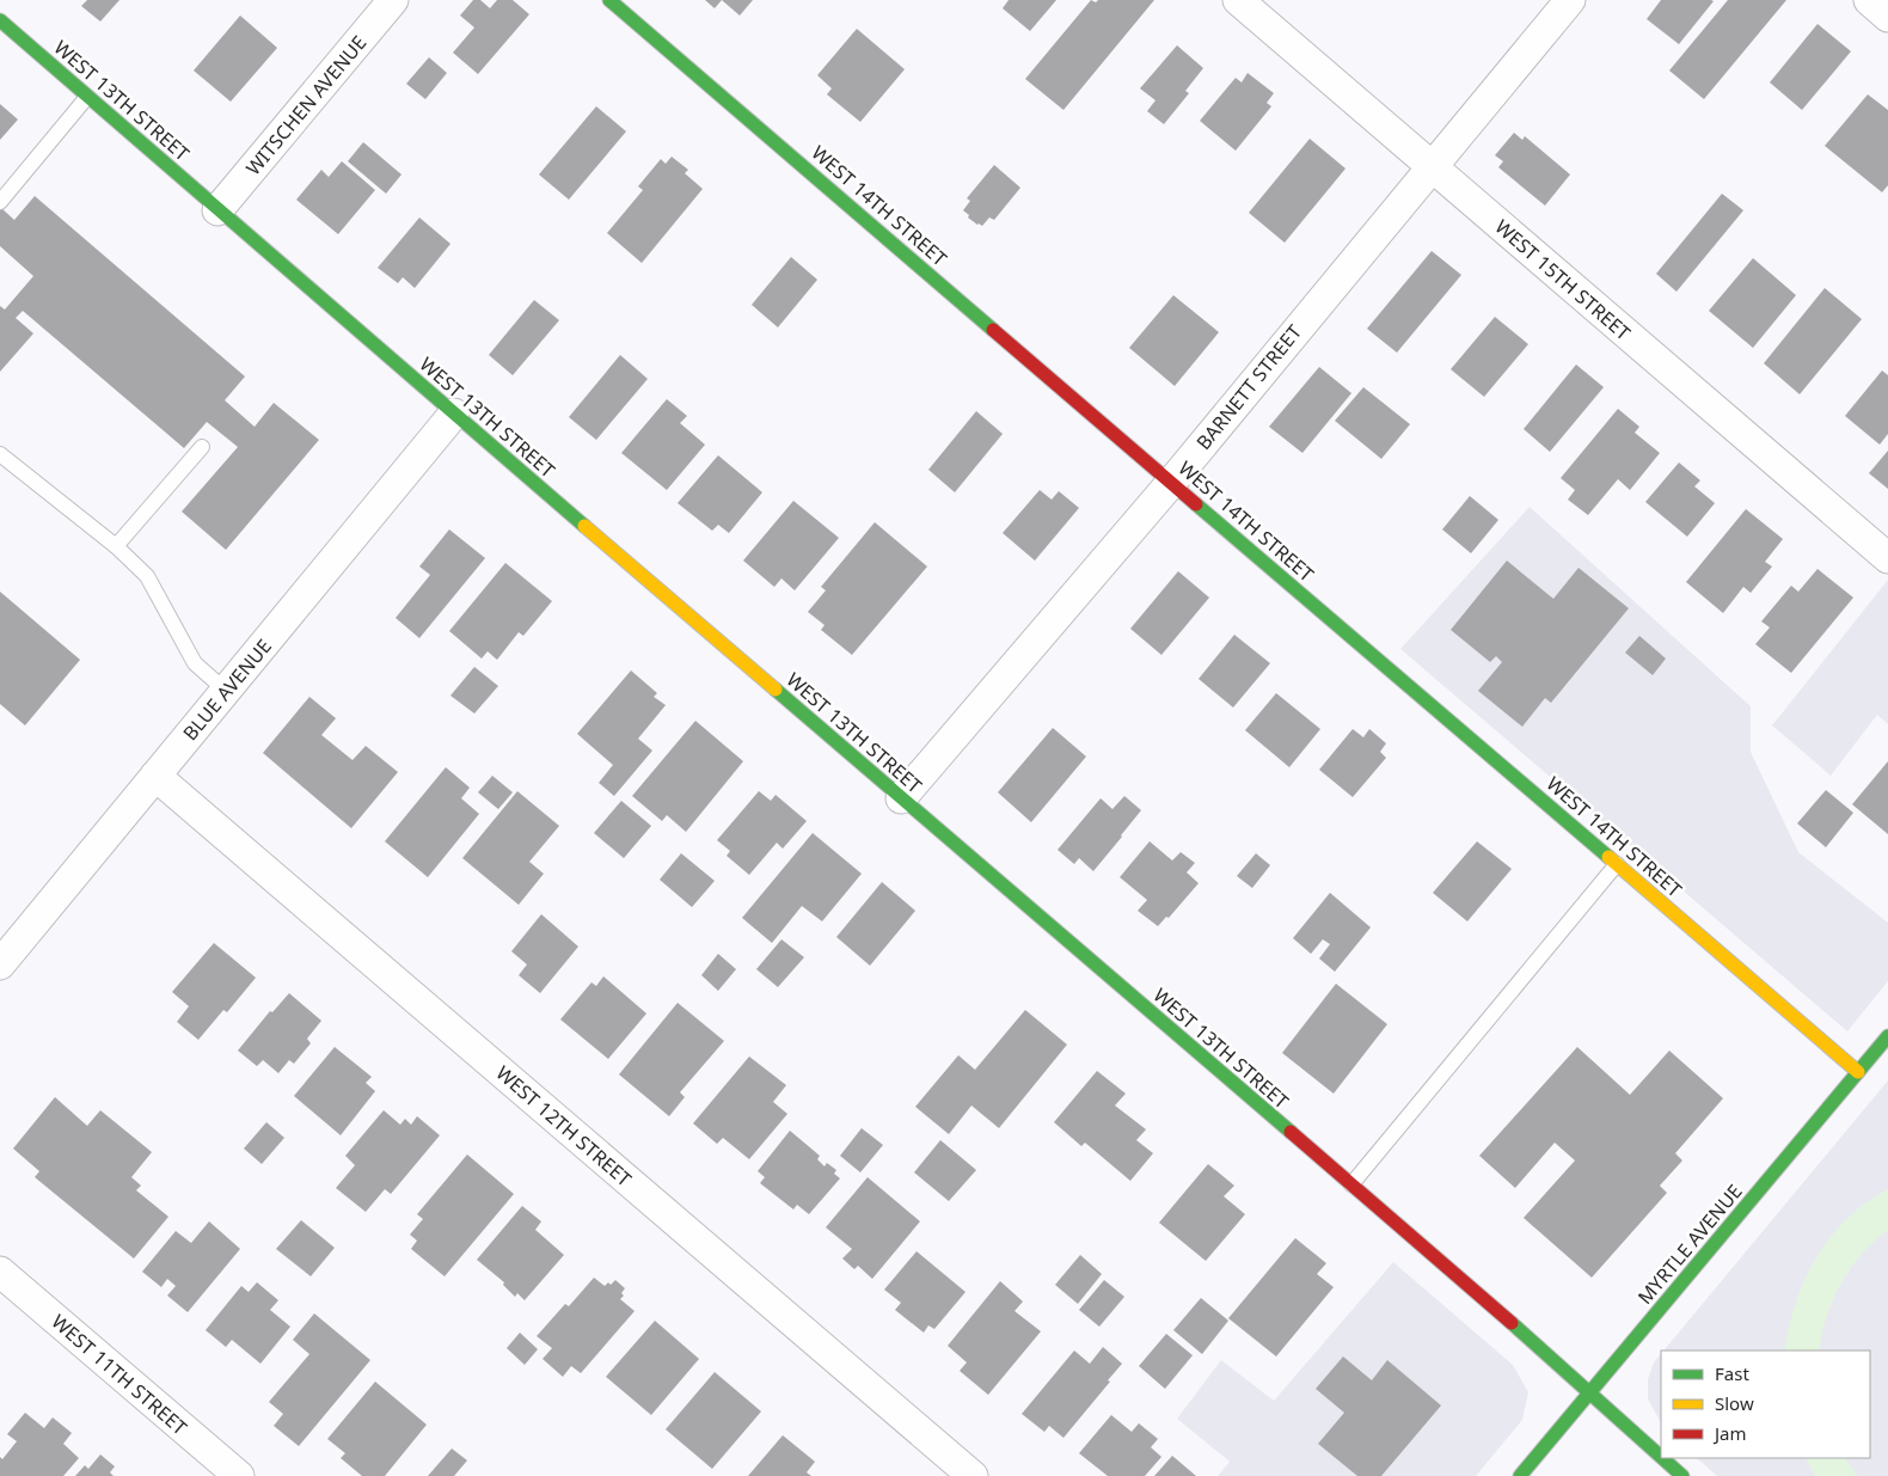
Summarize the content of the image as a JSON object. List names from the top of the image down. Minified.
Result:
{"streets":{"street":["WEST 13TH STREET","WITSCHEN AVENUE","WEST 14TH STREET","WEST 15TH STREET","BARNETT STREET","BLUE AVENUE","WEST 12TH STREET","MYRTLE AVENUE","WEST 11TH STREET"]},"crossings":[["WEST 13TH STREET","WITSCHEN AVENUE"],["WEST 13TH STREET","BARNETT STREET"],["WEST 13TH STREET","BLUE AVENUE"],["WEST 13TH STREET","MYRTLE AVENUE"],["WEST 14TH STREET","BARNETT STREET"],["WEST 14TH STREET","MYRTLE AVENUE"],["WEST 15TH STREET","BARNETT STREET"],["BLUE AVENUE","WEST 12TH STREET"]],"legend":["Fast","Slow","Jam"]}
